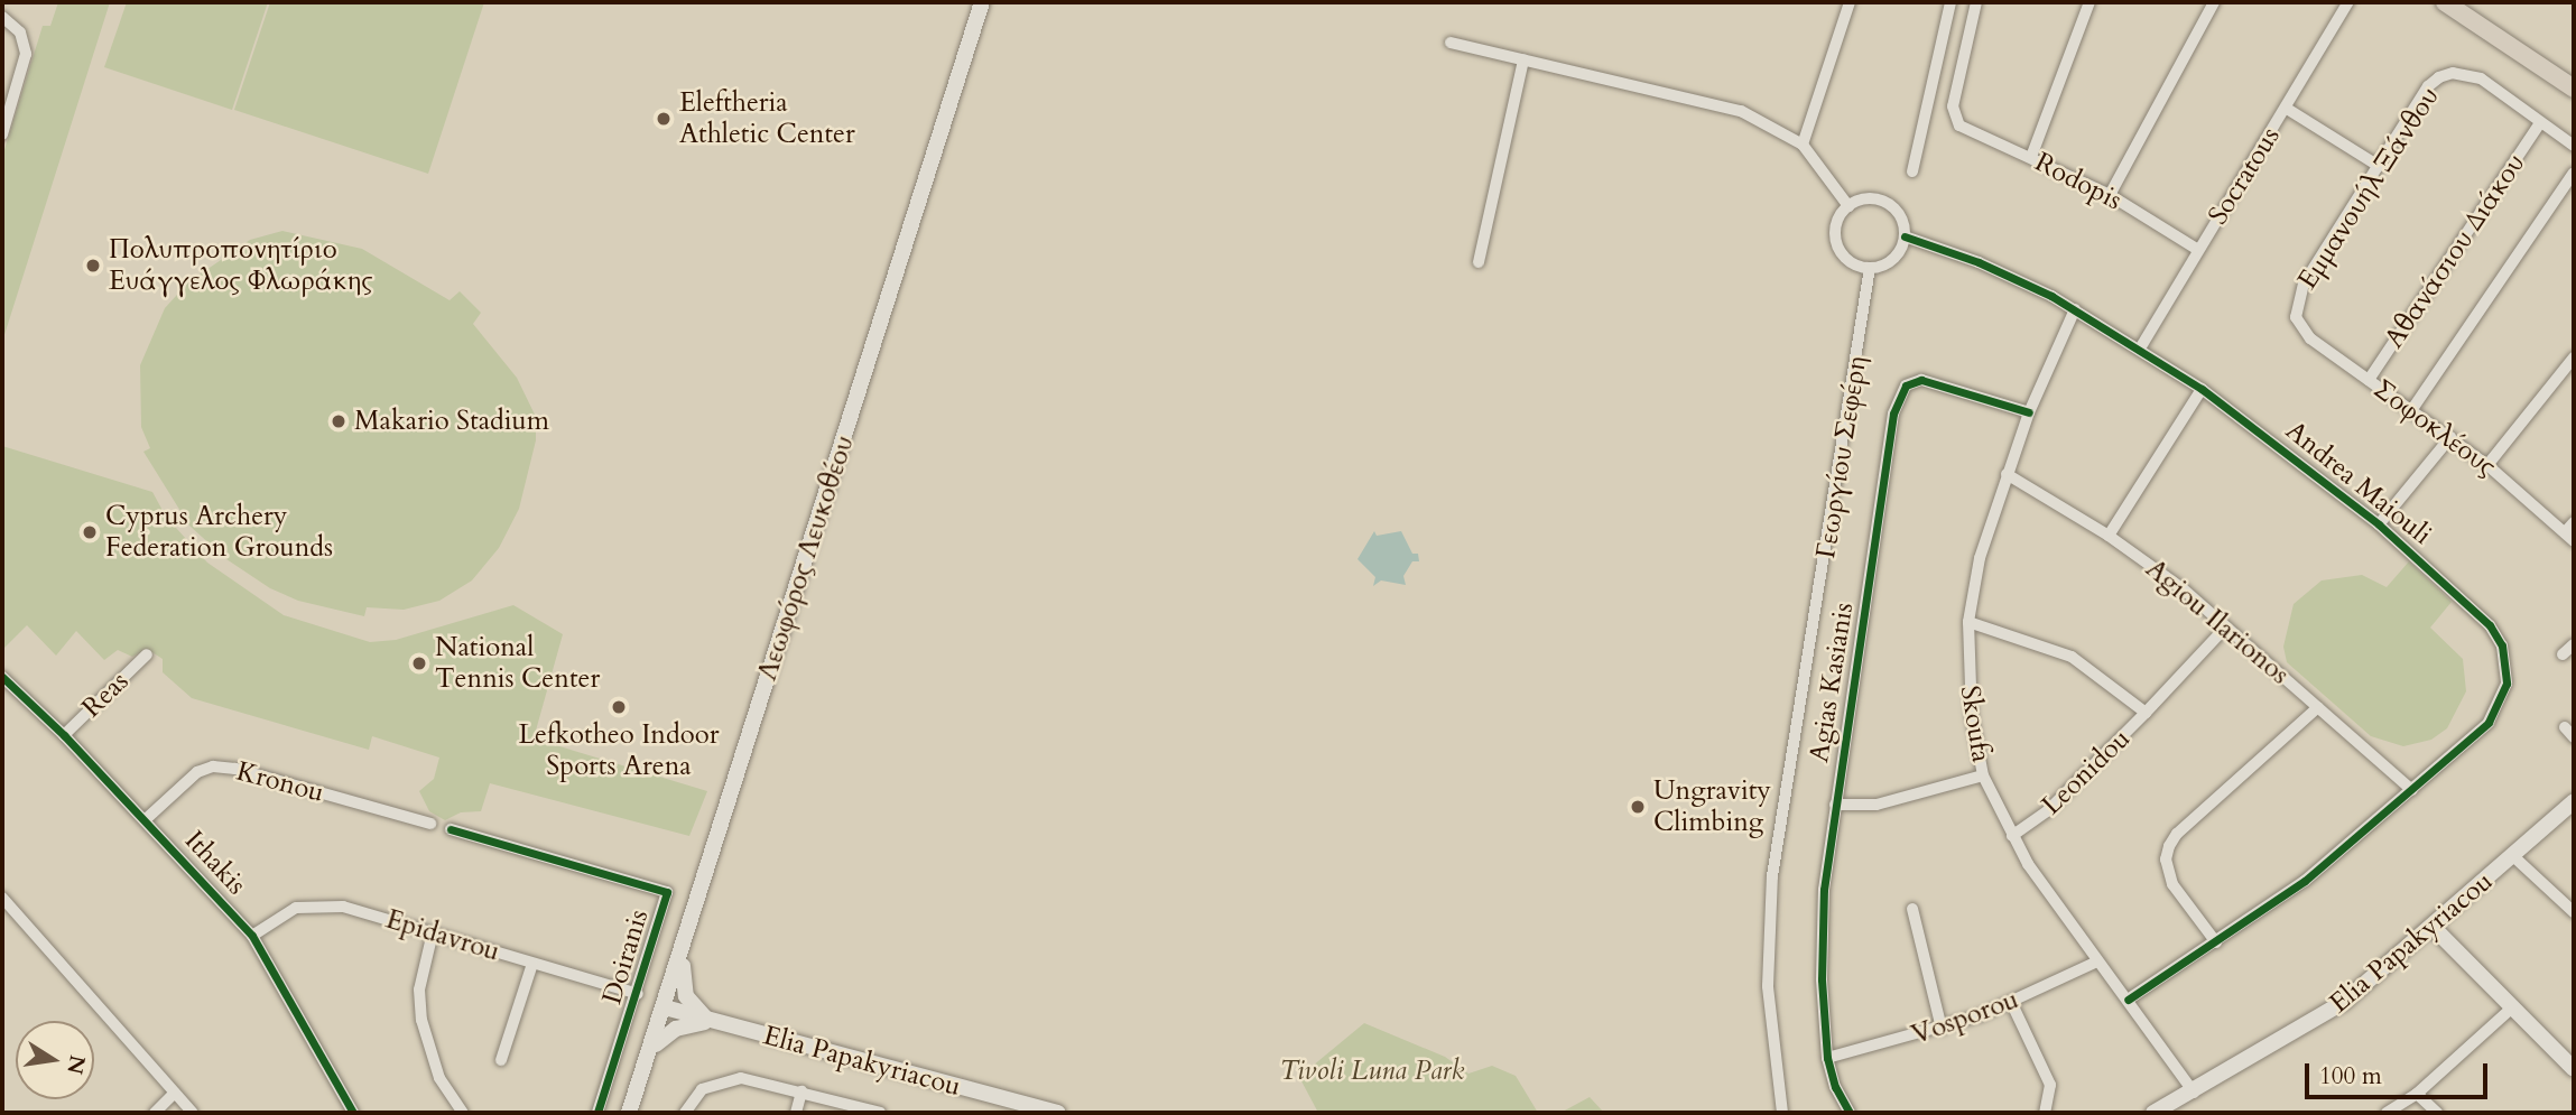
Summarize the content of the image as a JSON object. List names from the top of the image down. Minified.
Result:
{"streets":{"main road":["Λεωφόρος Λευκοθέου","Elia Papakyriacou"],"street":["Socratous","Rodopis","Εμμανουήλ Ξάνθου","Αθανάσιου Διάκου","Σοφοκλέους","Γεωργίου Σεφέρη","Andrea Maiouli","Agiou Ilarionos","Agias Kasianis","Reas","Skoufa","Leonidou","Kronou","Ithakis","Epidavrou","Doiranis","Vosporou"]},"crossings":[["Socratous","Rodopis"],["Socratous","Andrea Maiouli"],["Εμμανουήλ Ξάνθου","Αθανάσιου Διάκου"],["Εμμανουήλ Ξάνθου","Σοφοκλέους"],["Αθανάσιου Διάκου","Σοφοκλέους"],["Γεωργίου Σεφέρη","Andrea Maiouli"],["Andrea Maiouli","Agiou Ilarionos"],["Andrea Maiouli","Skoufa"],["Λεωφόρος Λευκοθέου","Elia Papakyriacou"],["Agiou Ilarionos","Skoufa"],["Agias Kasianis","Skoufa"],["Agias Kasianis","Vosporou"],["Reas","Ithakis"],["Skoufa","Leonidou"],["Skoufa","Elia Papakyriacou"],["Skoufa","Vosporou"],["Kronou","Ithakis"],["Ithakis","Epidavrou"],["Epidavrou","Doiranis"]],"parks":["Tivoli Luna Park"],"places":["Eleftheria Athletic Center","Πολυπροπονητίριο Ευάγγελος Φλωράκης","Makario Stadium","Cyprus Archery Federation Grounds","National Tennis Center","Lefkotheo Indoor Sports Arena","Ungravity Climbing"],"scale_bar":"100 m","north":"right"}
